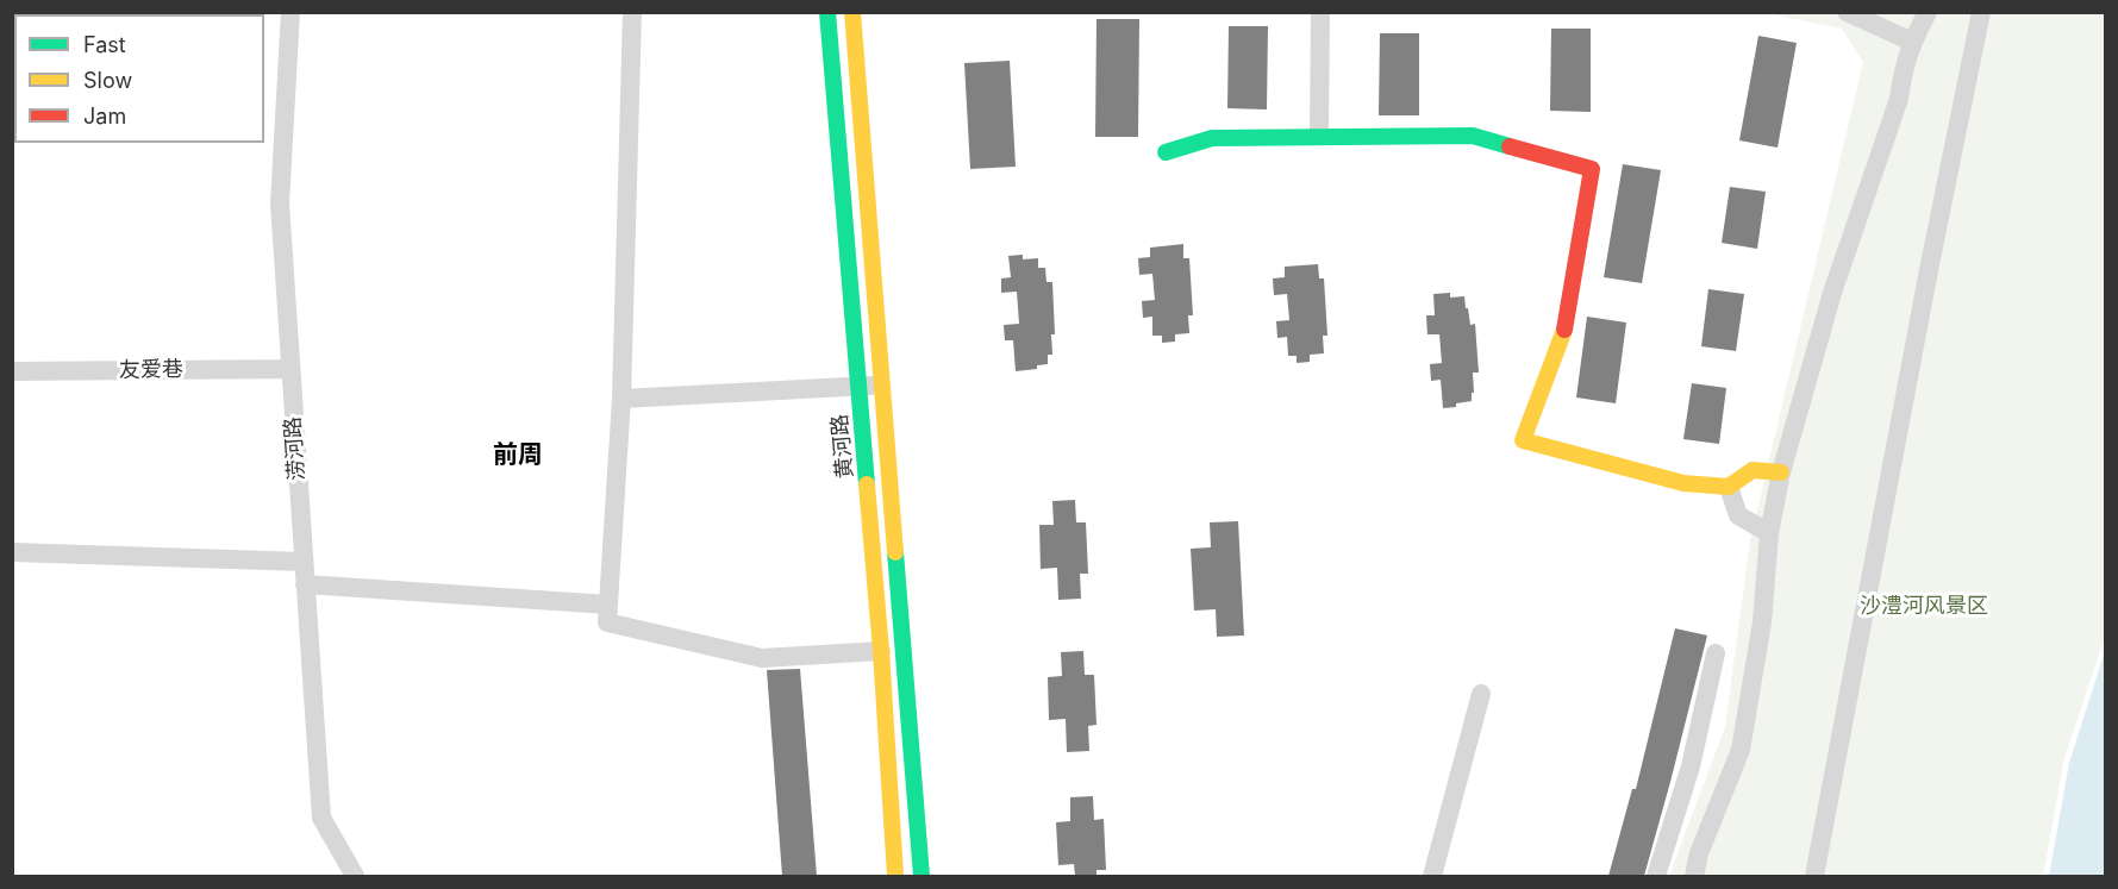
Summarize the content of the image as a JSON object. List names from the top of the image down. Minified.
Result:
{"streets":{"main road":["黄河路"],"street":["友爱巷","涝河路"]},"crossings":[["友爱巷","涝河路"]],"districts":["前周"],"parks":["沙澧河风景区"],"legend":["Fast","Slow","Jam"]}
